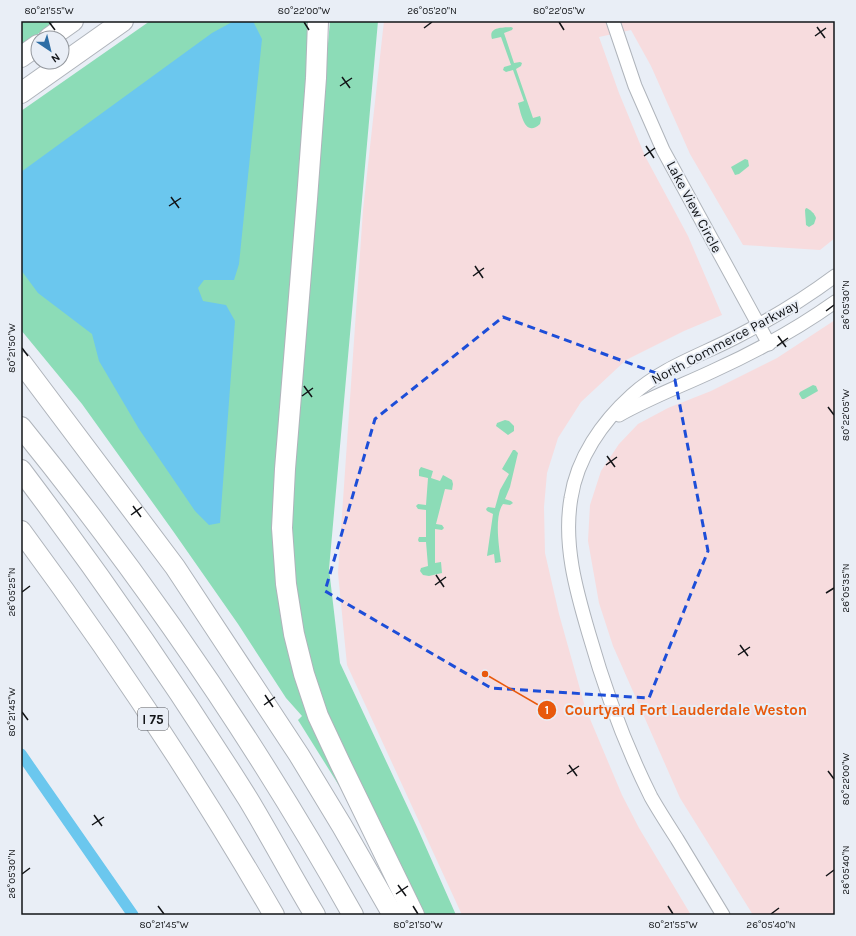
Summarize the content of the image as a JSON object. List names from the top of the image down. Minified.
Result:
{"streets":{"highway":["I 75"],"street":["Lake View Circle","North Commerce Parkway"]},"crossings":[["Lake View Circle","North Commerce Parkway"]],"places":["Courtyard Fort Lauderdale Weston"],"north":"bottom right","coordinates":["80°21'55\"W","80°22'00\"W","26°05'20\"N","80°22'05\"W","26°05'30\"N","80°21'50\"W","26°05'35\"N","26°05'25\"N","80°21'45\"W","26°05'40\"N"]}
